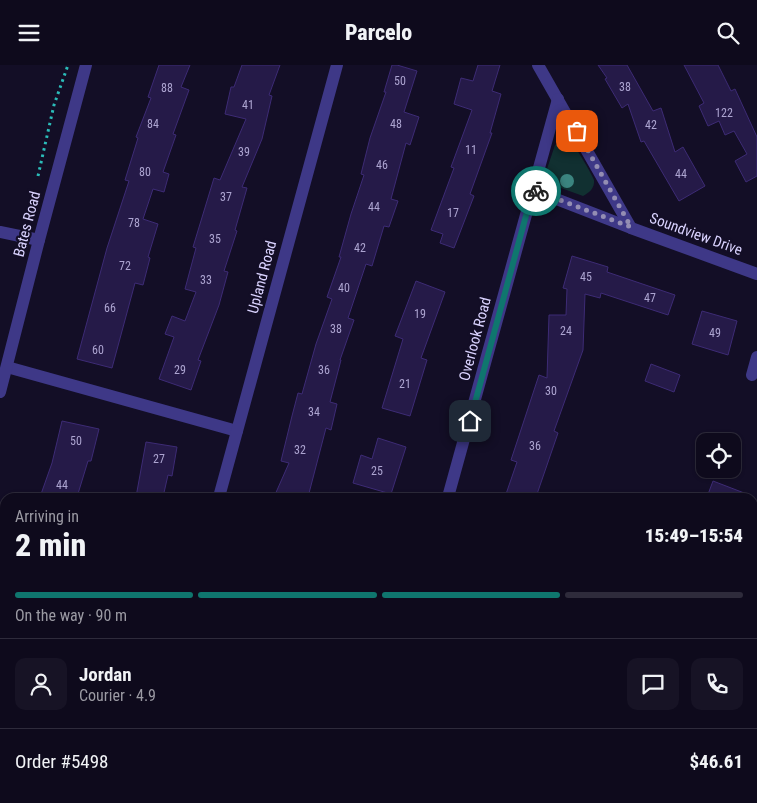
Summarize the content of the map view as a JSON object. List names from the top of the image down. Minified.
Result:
{"streets":{"street":["Bates Road","Soundview Drive","Upland Road","Overlook Road"]},"crossings":[["Soundview Drive","Overlook Road"]],"house_numbers":["50","38","88","41","122","84","48","42","11","39","46","80","44","37","44","17","78","35","42","72","45","33","40","47","66","19","38","24","49","60","29","36","21","30","34","50","36","32","27","25","44"],"page":{"header":"Parcelo","heading":["2 min","Arriving in","15:49–15:54"],"panel":["Jordan","Courier · 4.9","Order #5498","$46.61"],"bar":"On the way · 90 m"}}
